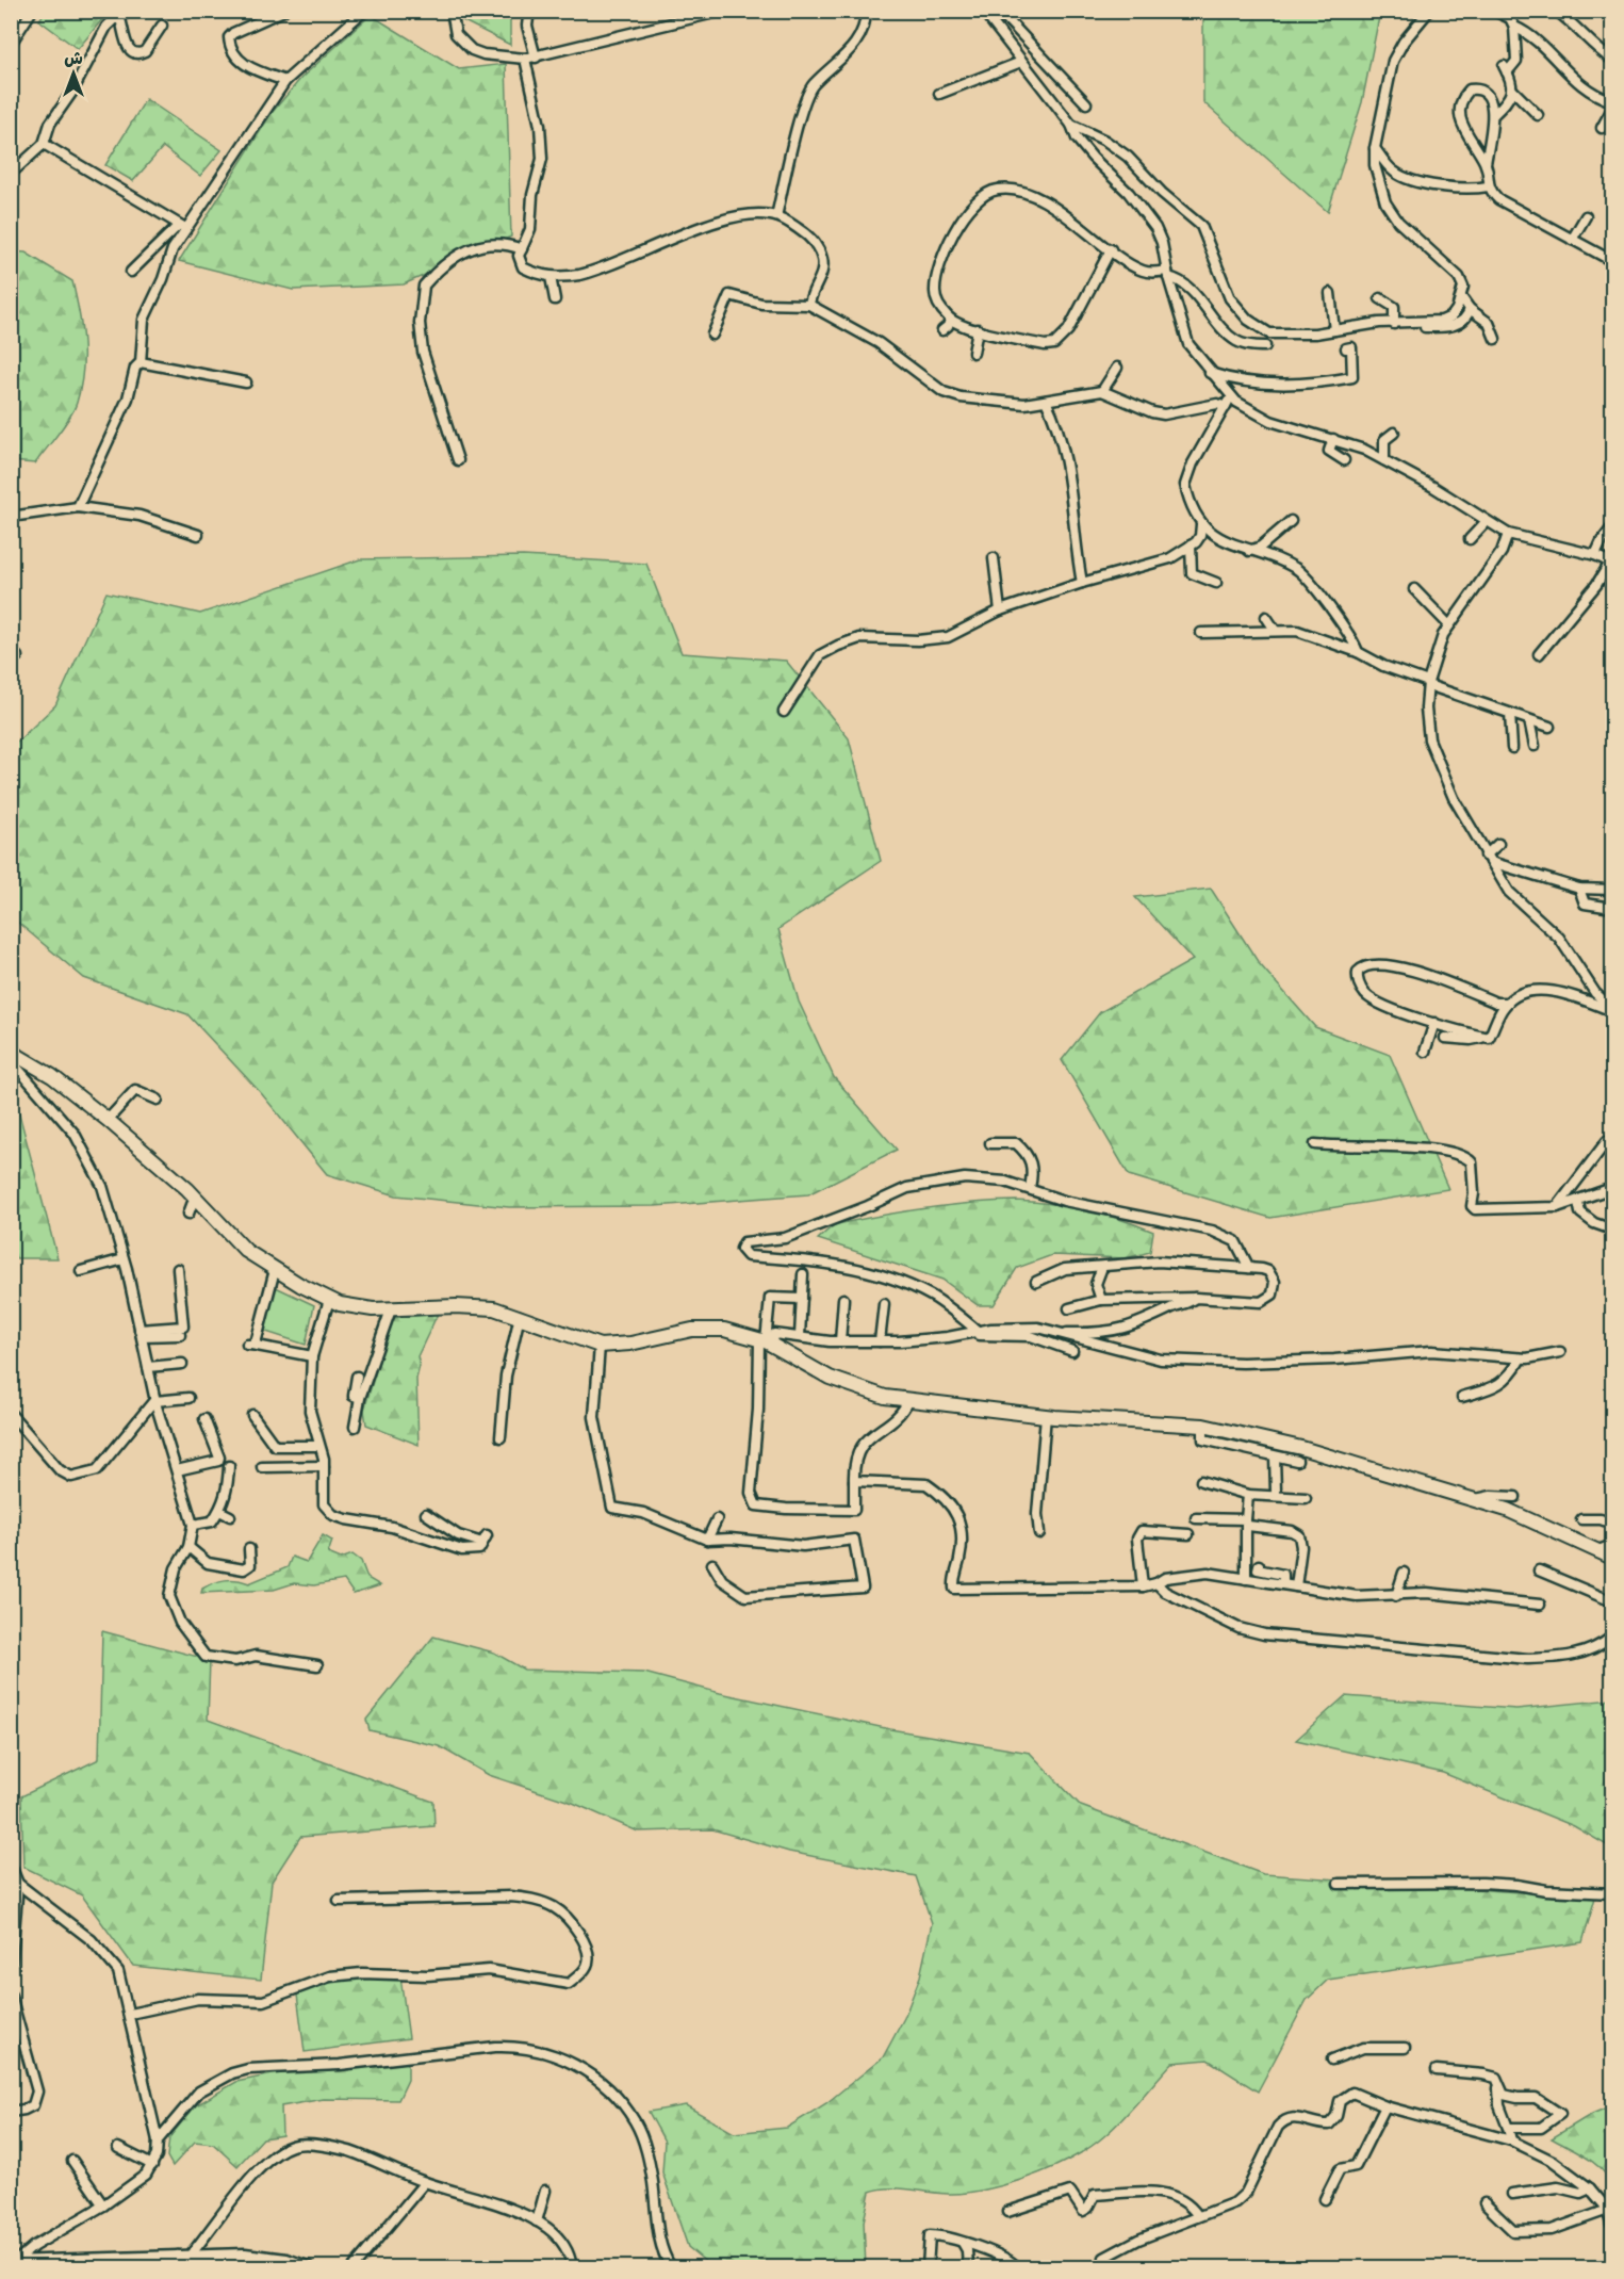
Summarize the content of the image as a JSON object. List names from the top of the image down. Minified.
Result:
{"north":"top"}
